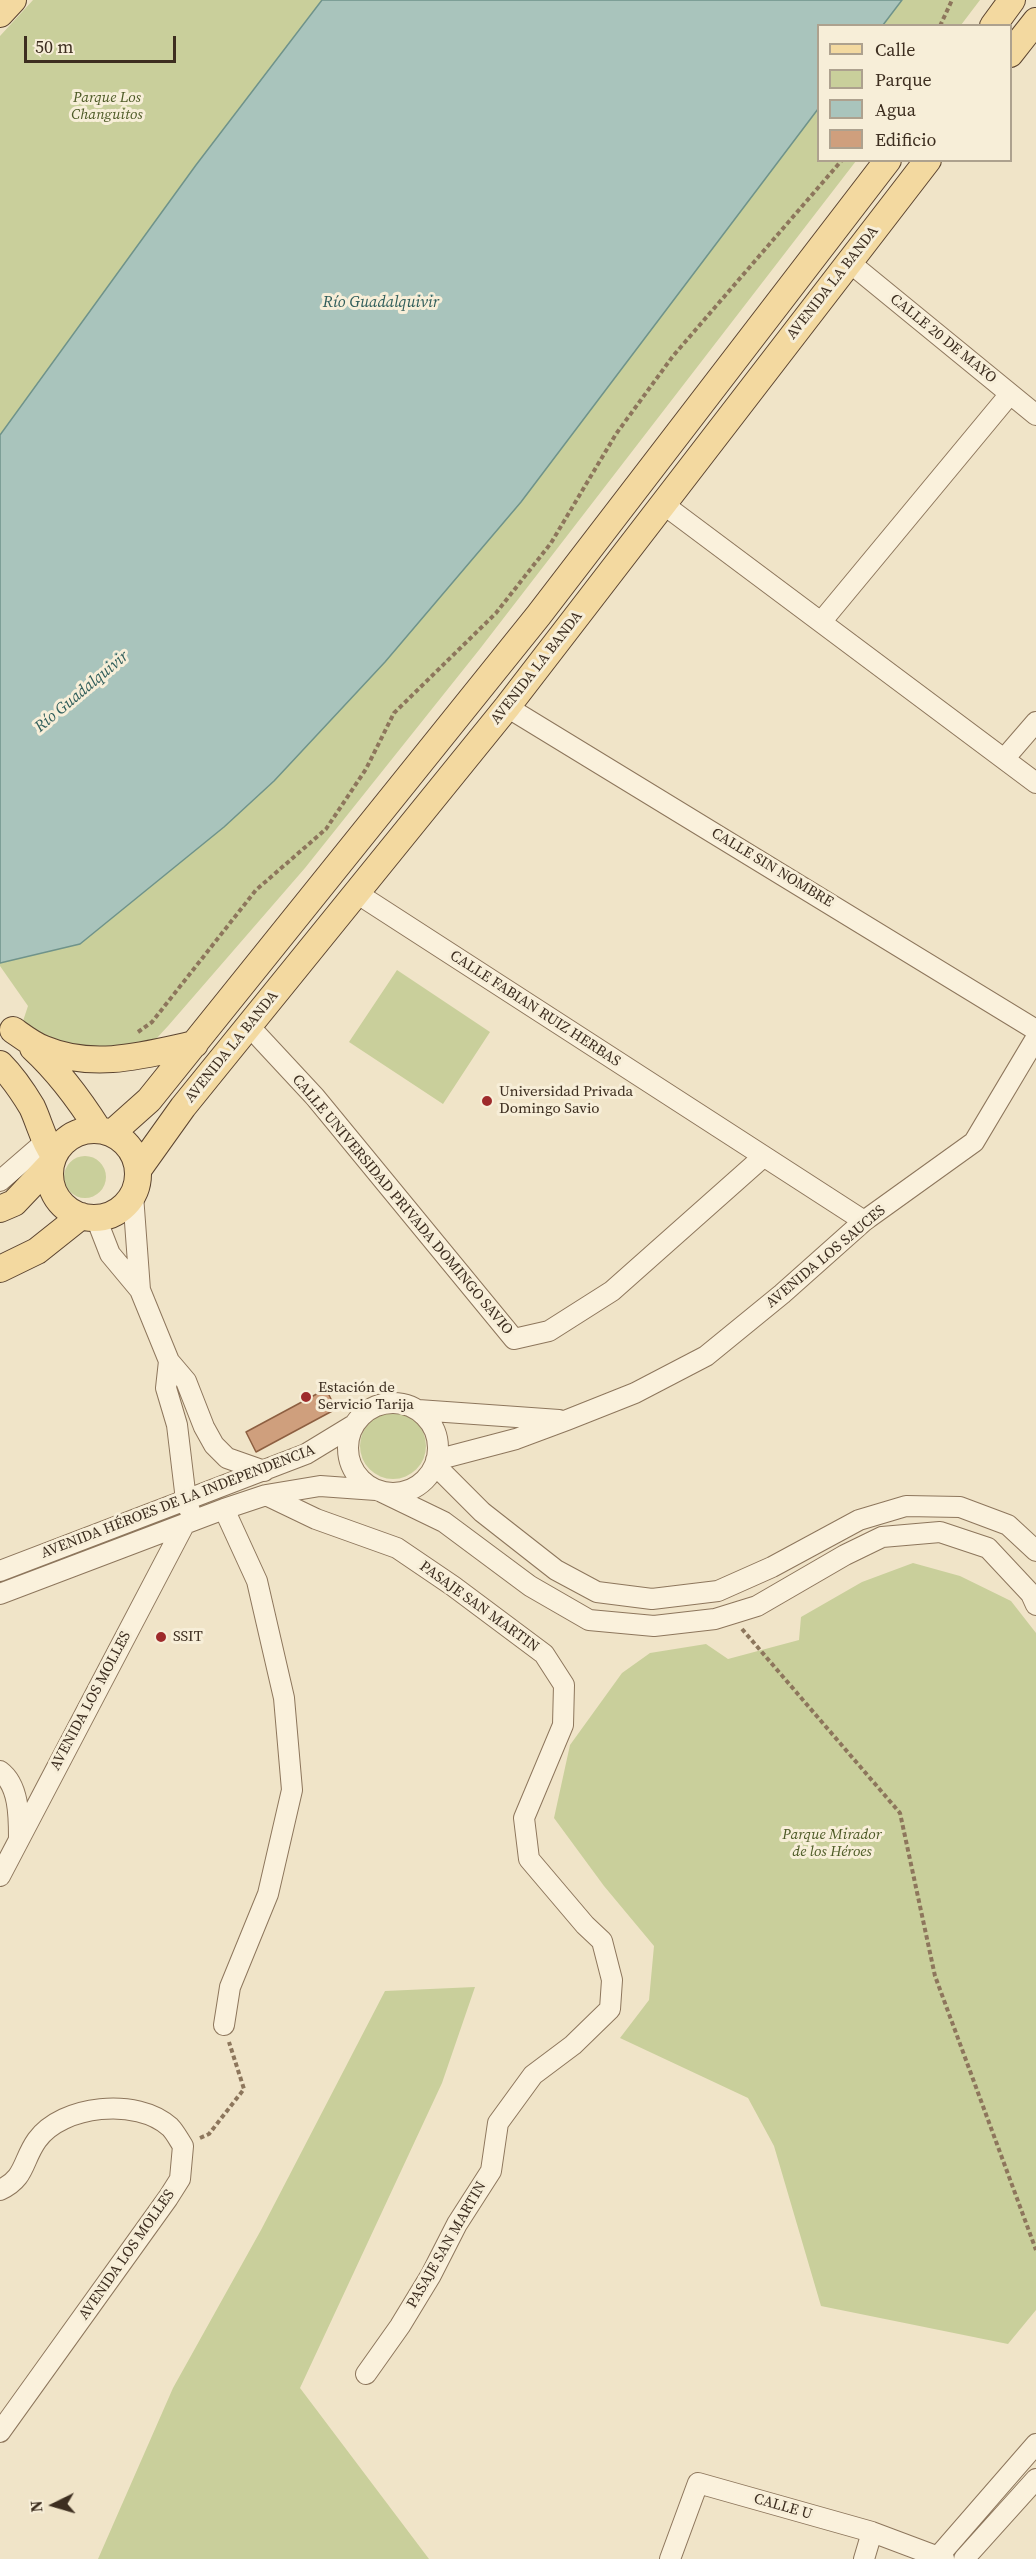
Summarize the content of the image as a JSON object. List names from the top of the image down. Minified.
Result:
{"streets":{"main road":["AVENIDA LA BANDA"],"street":["CALLE 20 DE MAYO","CALLE SIN NOMBRE","CALLE FABIAN RUIZ HERBAS","CALLE UNIVERSIDAD PRIVADA DOMINGO SAVIO","AVENIDA LOS SAUCES","AVENIDA HÉROES DE LA INDEPENDENCIA","PASAJE SAN MARTIN","AVENIDA LOS MOLLES","CALLE U"]},"crossings":[["AVENIDA LA BANDA","CALLE 20 DE MAYO"],["AVENIDA LA BANDA","CALLE SIN NOMBRE"],["AVENIDA LA BANDA","CALLE FABIAN RUIZ HERBAS"],["AVENIDA LA BANDA","CALLE UNIVERSIDAD PRIVADA DOMINGO SAVIO"],["CALLE FABIAN RUIZ HERBAS","CALLE UNIVERSIDAD PRIVADA DOMINGO SAVIO"],["CALLE FABIAN RUIZ HERBAS","AVENIDA LOS SAUCES"],["AVENIDA LOS SAUCES","AVENIDA HÉROES DE LA INDEPENDENCIA"],["AVENIDA HÉROES DE LA INDEPENDENCIA","PASAJE SAN MARTIN"],["AVENIDA HÉROES DE LA INDEPENDENCIA","AVENIDA LOS MOLLES"]],"water":["Río Guadalquivir"],"parks":["Parque Los Changuitos","Parque Mirador de los Héroes"],"places":["Universidad Privada Domingo Savio","Estación de Servicio Tarija","SSIT"],"legend":["Calle","Parque","Agua","Edificio"],"scale_bar":"50 m","north":"left"}
